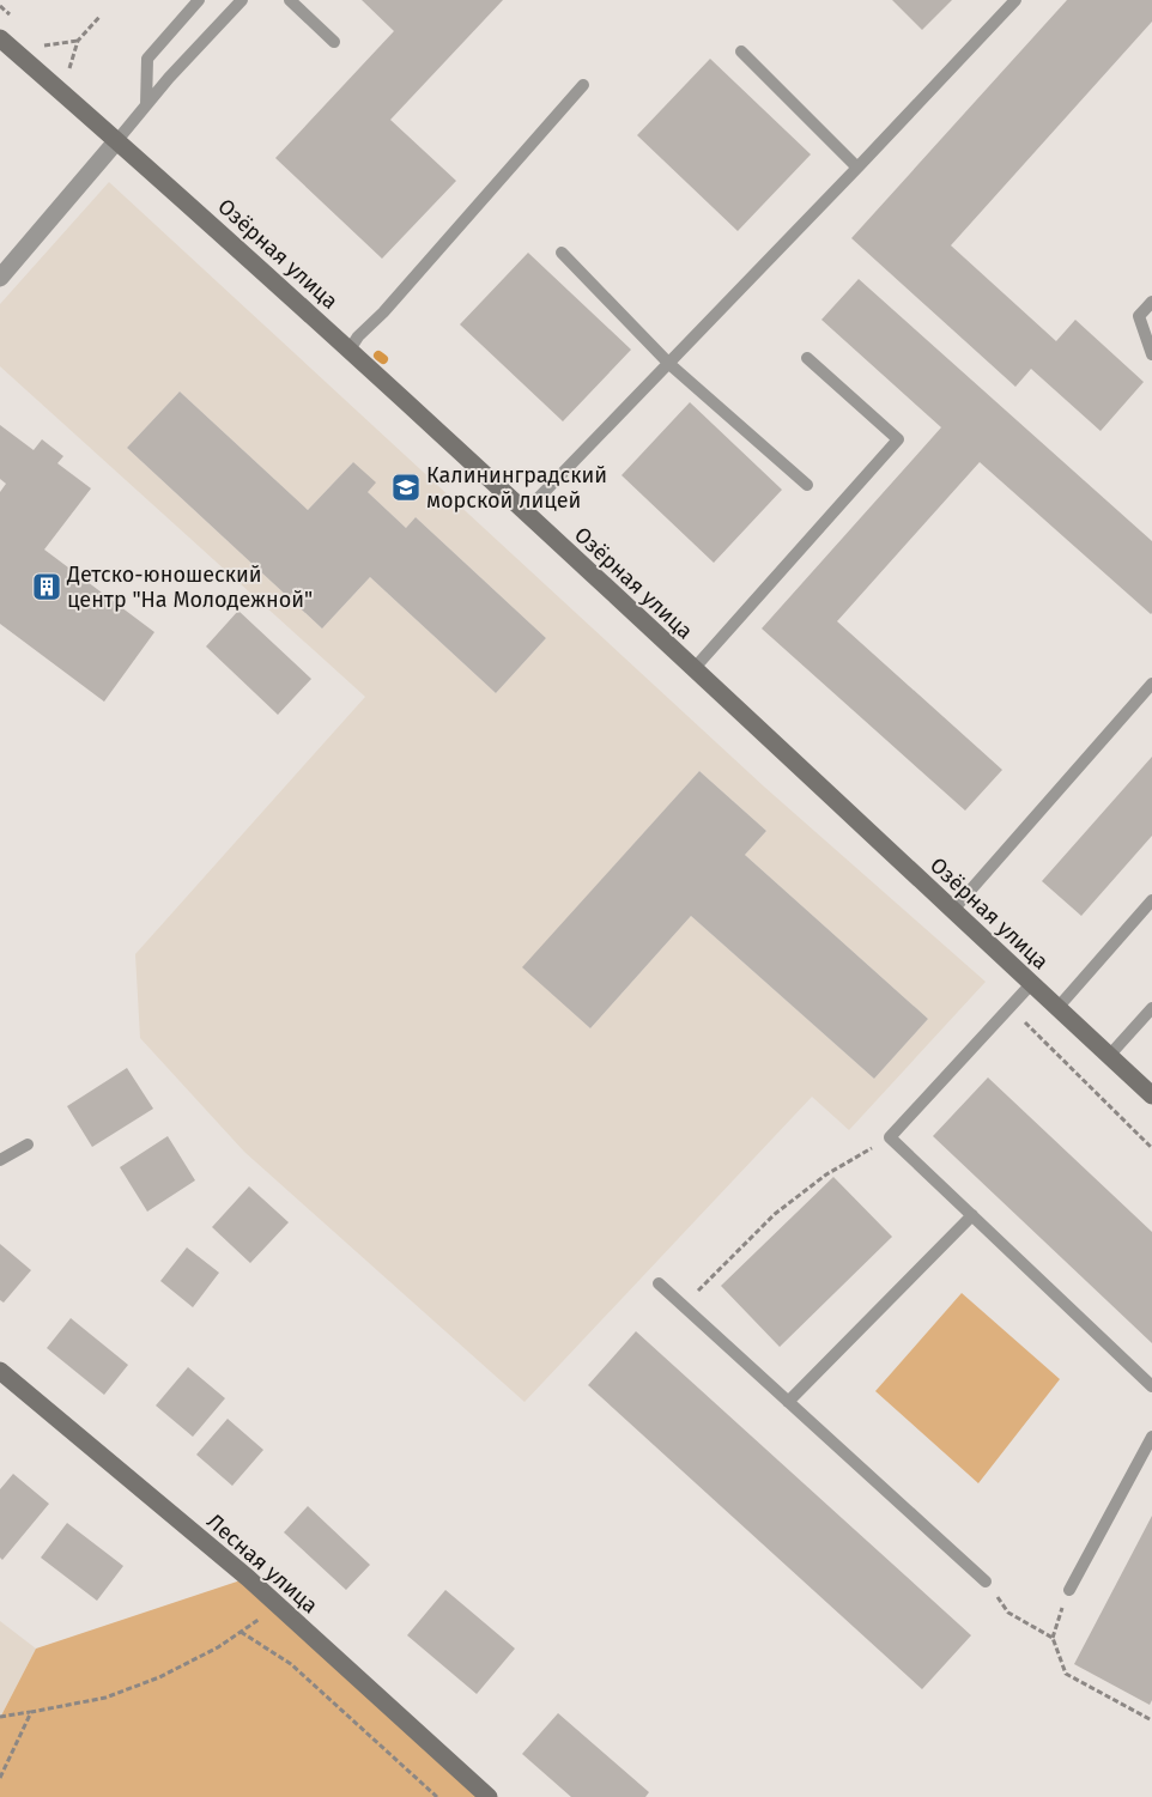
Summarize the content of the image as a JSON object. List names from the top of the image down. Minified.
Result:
{"streets":{"street":["Озёрная улица","Лесная улица"]},"places":{"school or university":["Калининградский морской лицей"],"building":["Детско-юношеский центр \"На Молодежной\""]}}
